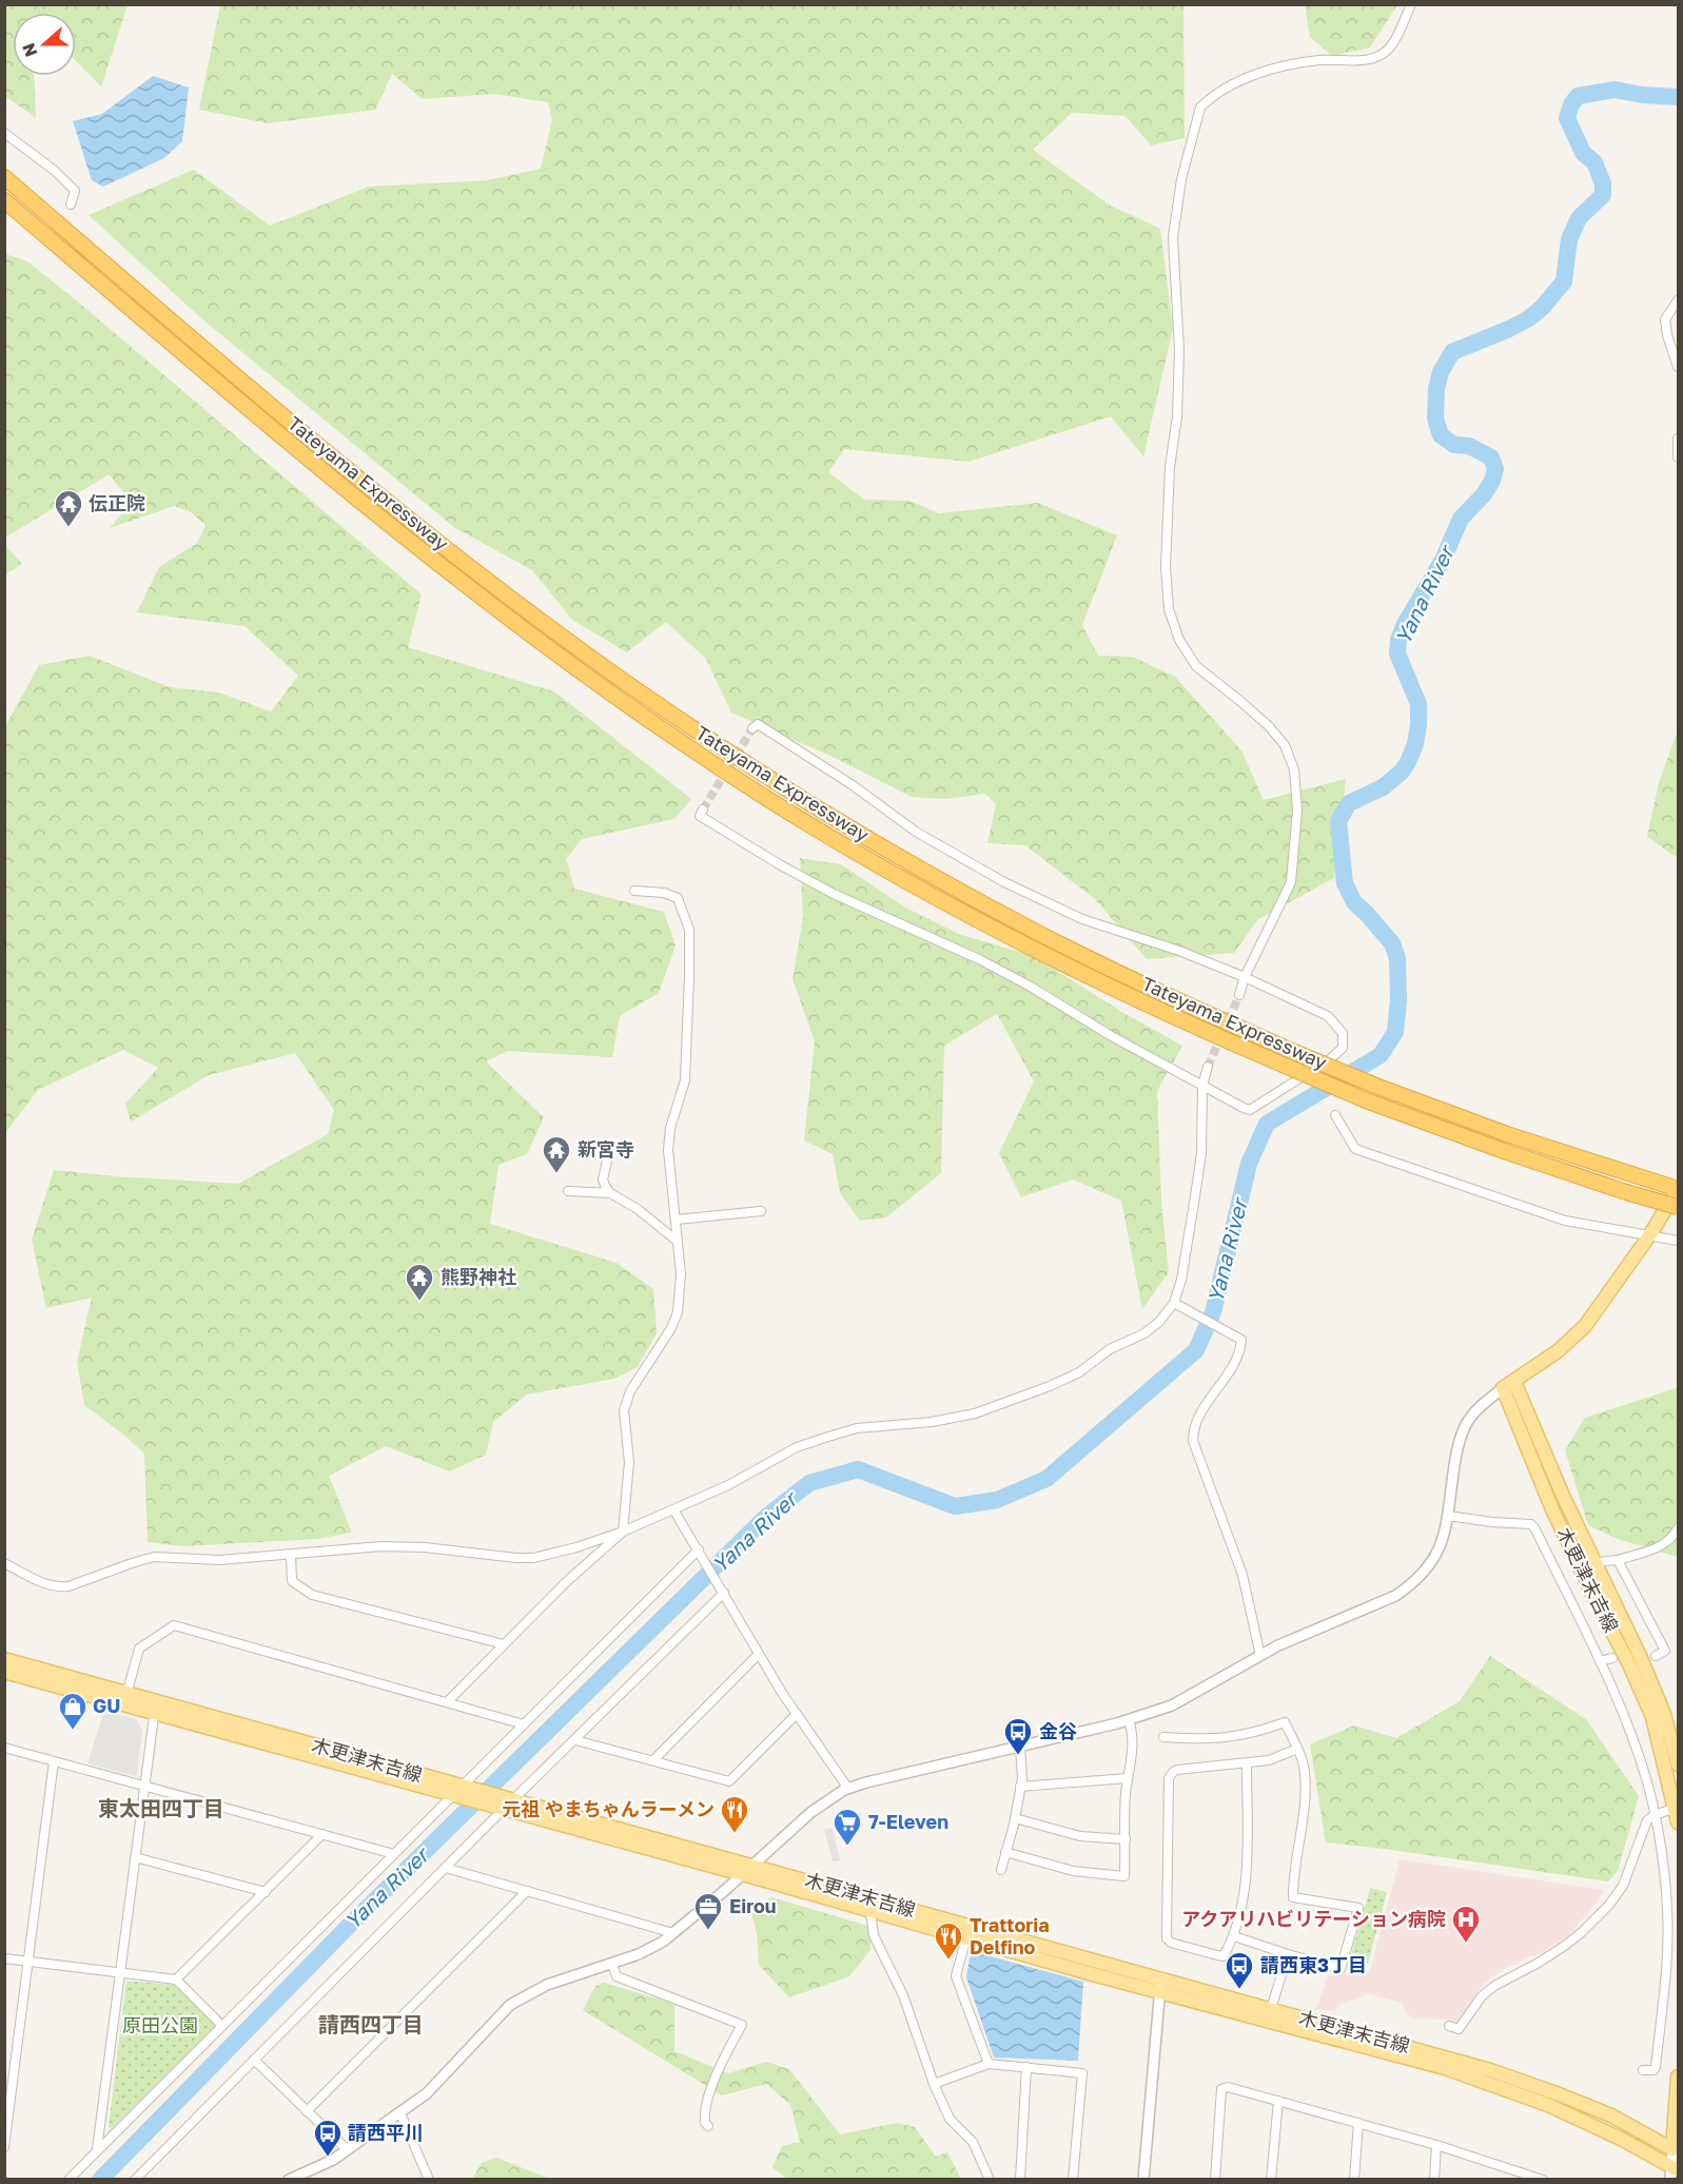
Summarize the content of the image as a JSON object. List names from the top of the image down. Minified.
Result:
{"streets":{"highway":["Tateyama Expressway"],"main road":["木更津末吉線"]},"districts":["東太田四丁目","請西四丁目"],"water":["Yana River"],"parks":["原田公園"],"places":{"temple":["伝正院","新宮寺","熊野神社"],"shop":["GU"],"bus stop":["金谷","請西東3丁目","請西平川"],"restaurant":["元祖 やまちゃんラーメン","Trattoria Delfino"],"supermarket":["7-Eleven"],"office":["Eirou"],"hospital":["アクアリハビリテーション病院"]},"north":"left"}
